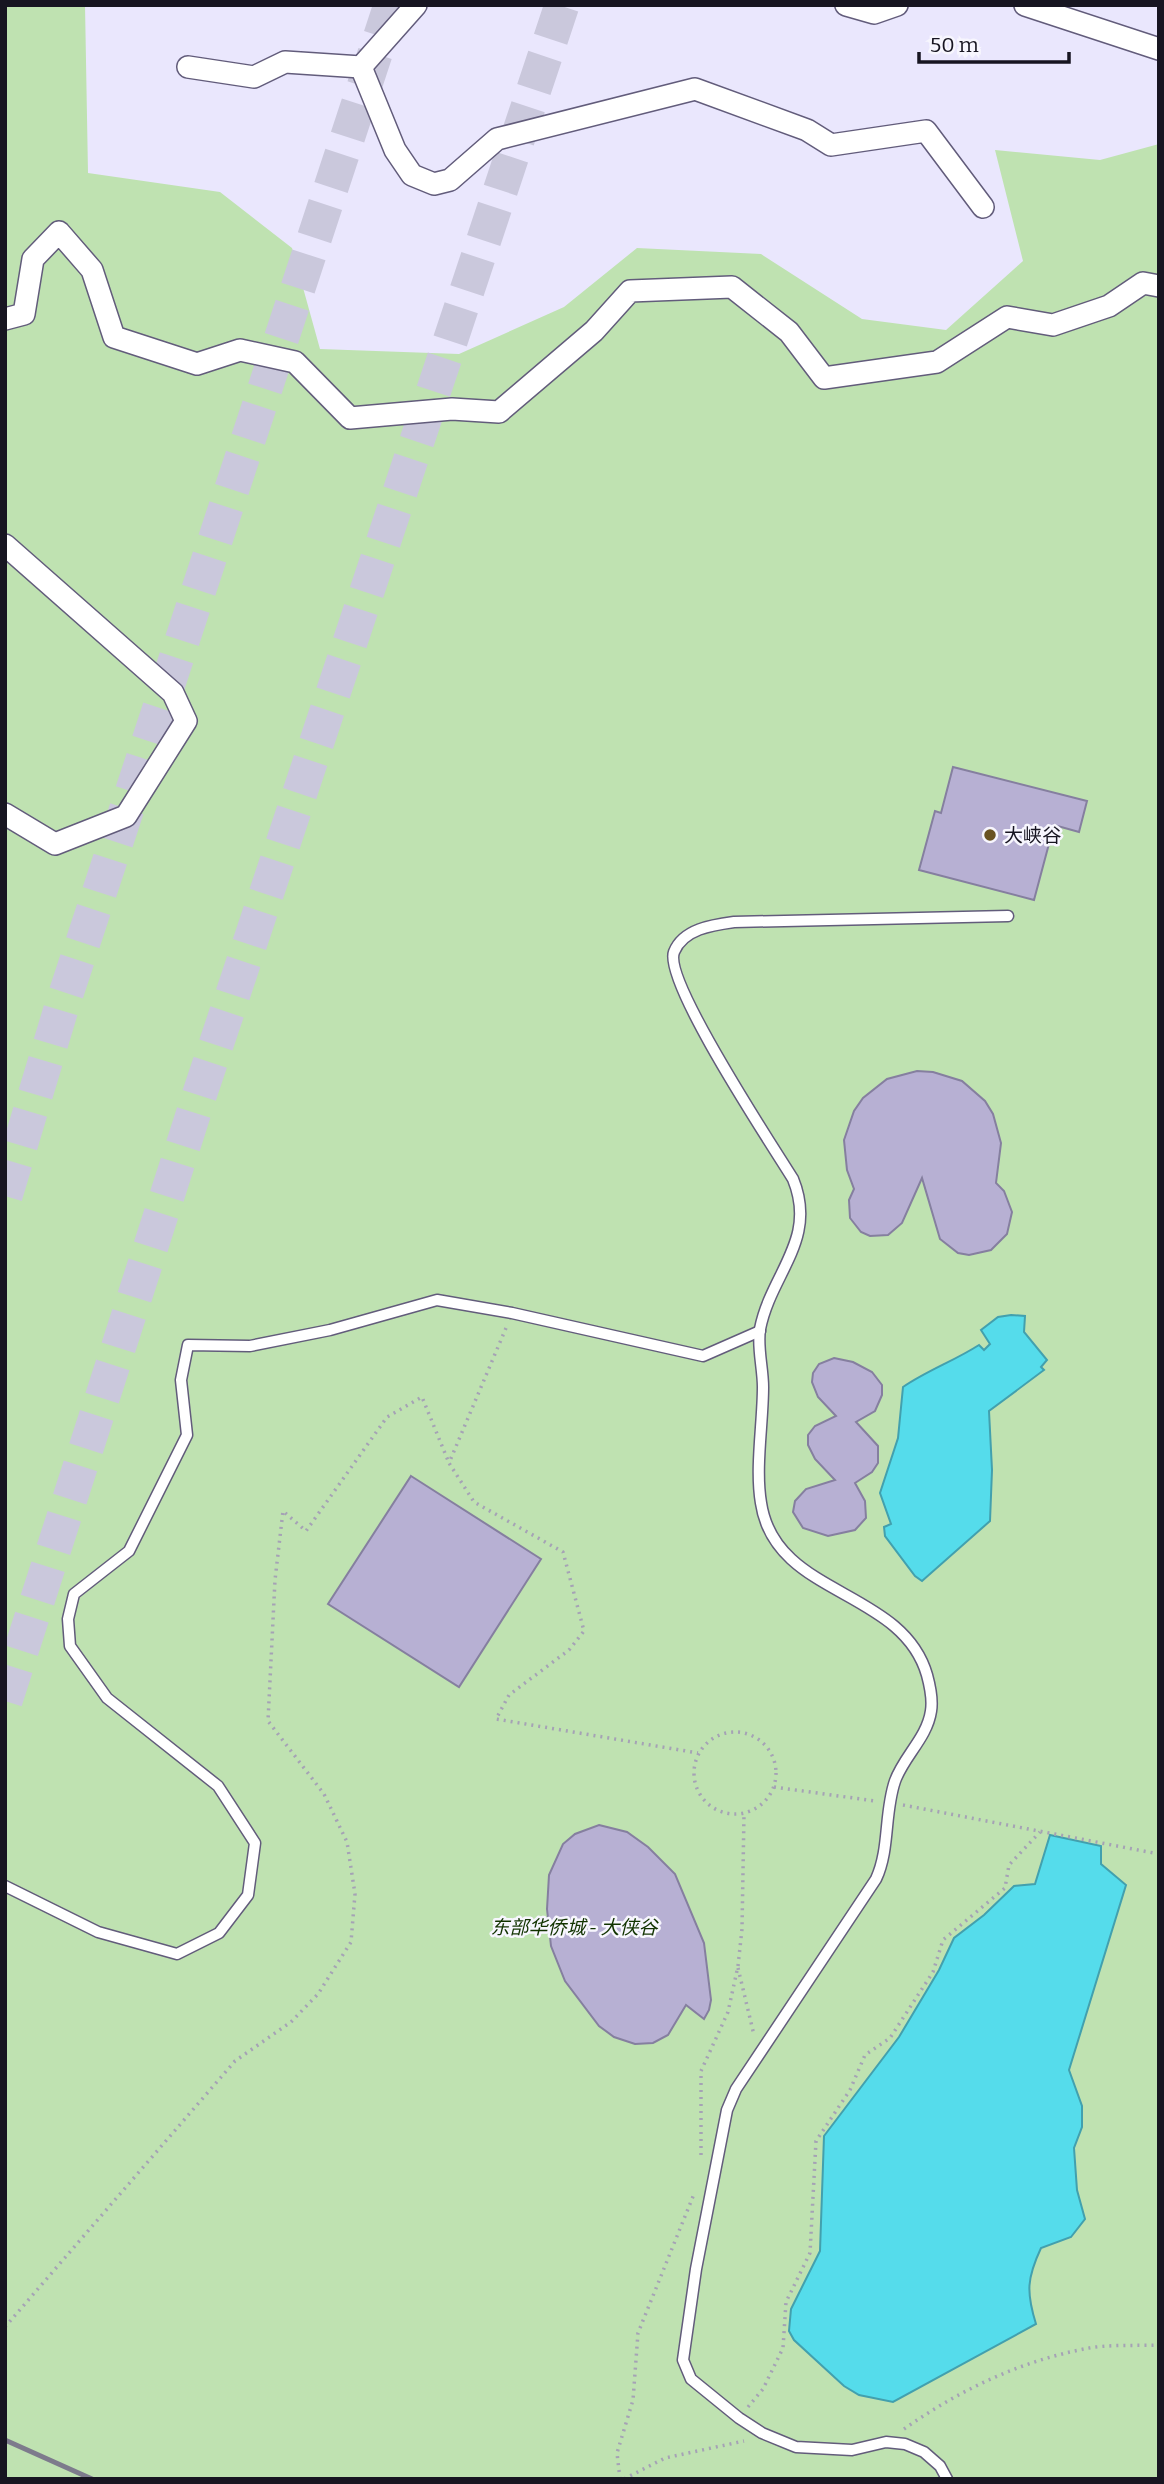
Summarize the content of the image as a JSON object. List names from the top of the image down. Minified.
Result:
{"parks":["东部华侨城 - 大侠谷"],"places":["大峡谷"],"scale_bar":"50 m"}
